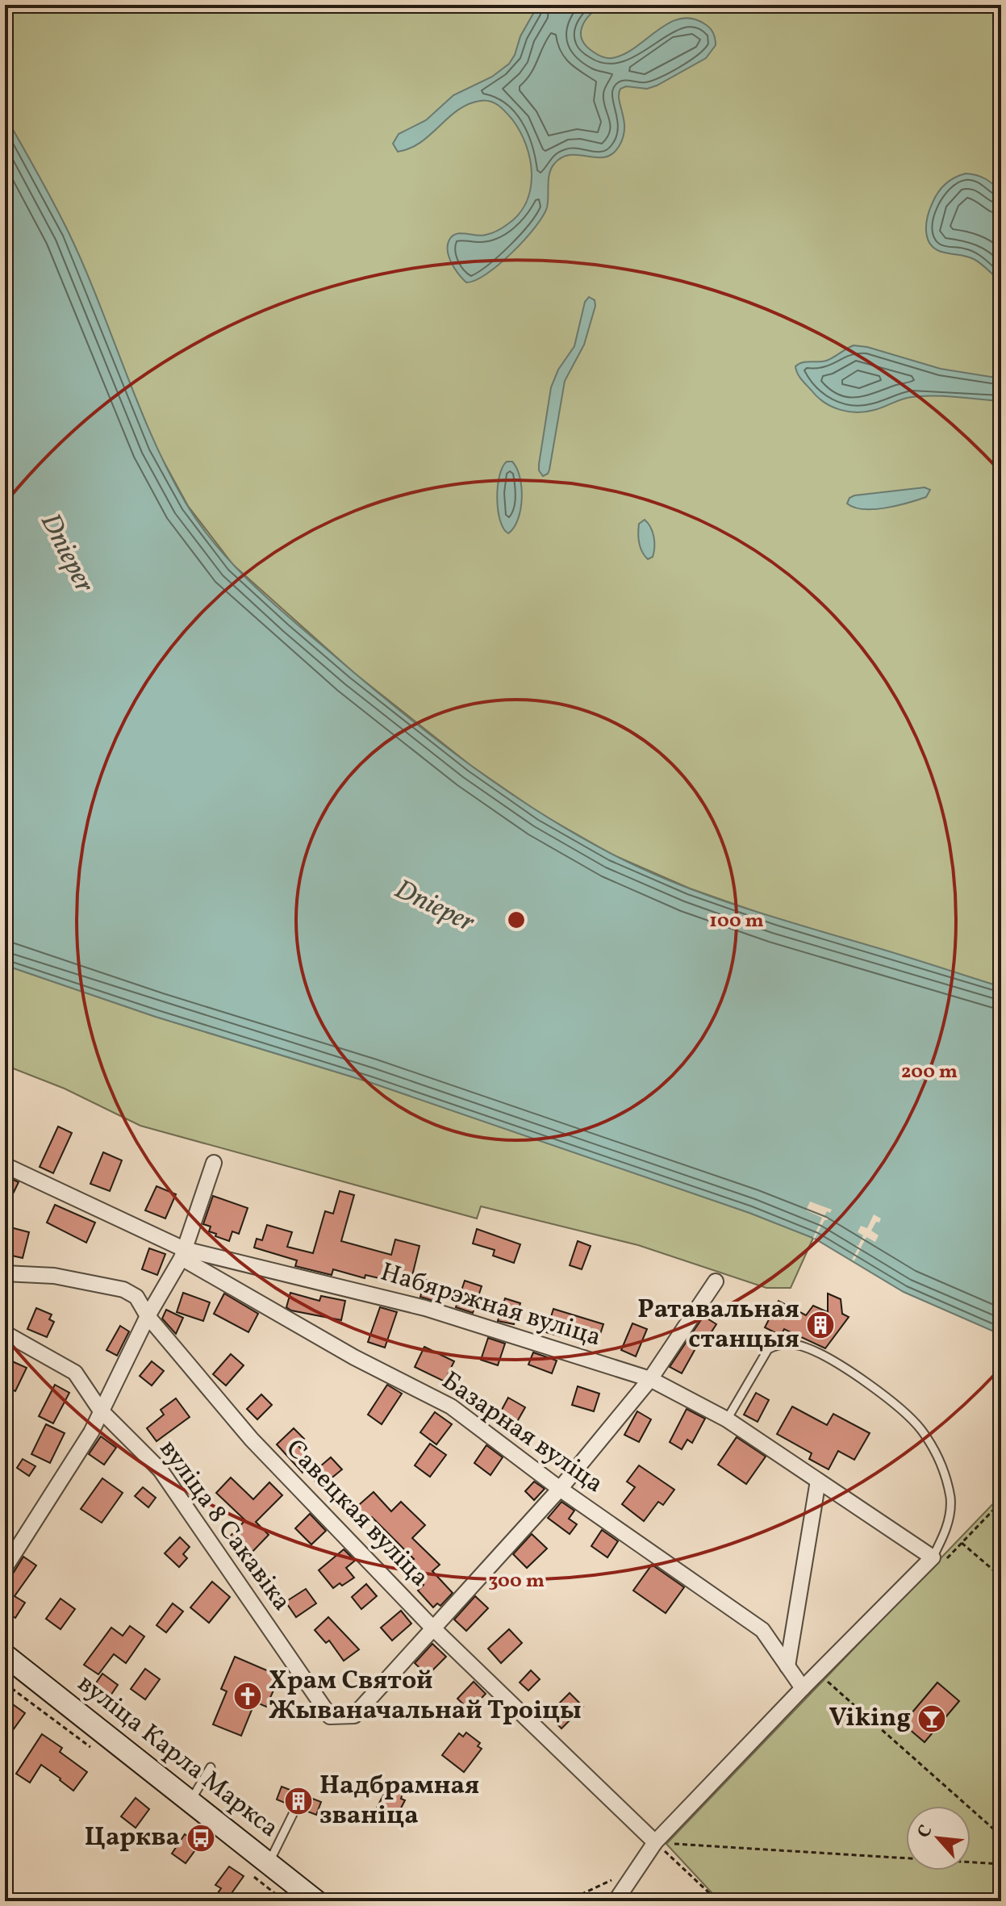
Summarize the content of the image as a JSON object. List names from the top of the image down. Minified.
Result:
{"streets":{"main road":["вуліца Карла Маркса"],"street":["Набярэжная вуліца","Базарная вуліца","Савецкая вуліца","вуліца 8 Сакавіка"]},"crossings":[["Набярэжная вуліца","Базарная вуліца"],["Савецкая вуліца","вуліца 8 Сакавіка"]],"water":["Dnieper"],"places":{"building":["Ратавальная станцыя","Надбрамная званіца"],"church":["Храм Святой Жываначальнай Троіцы"],"bar":["Viking"],"bus stop":["Царква"]},"north":"top left","rings":["100 m","200 m","300 m"]}
